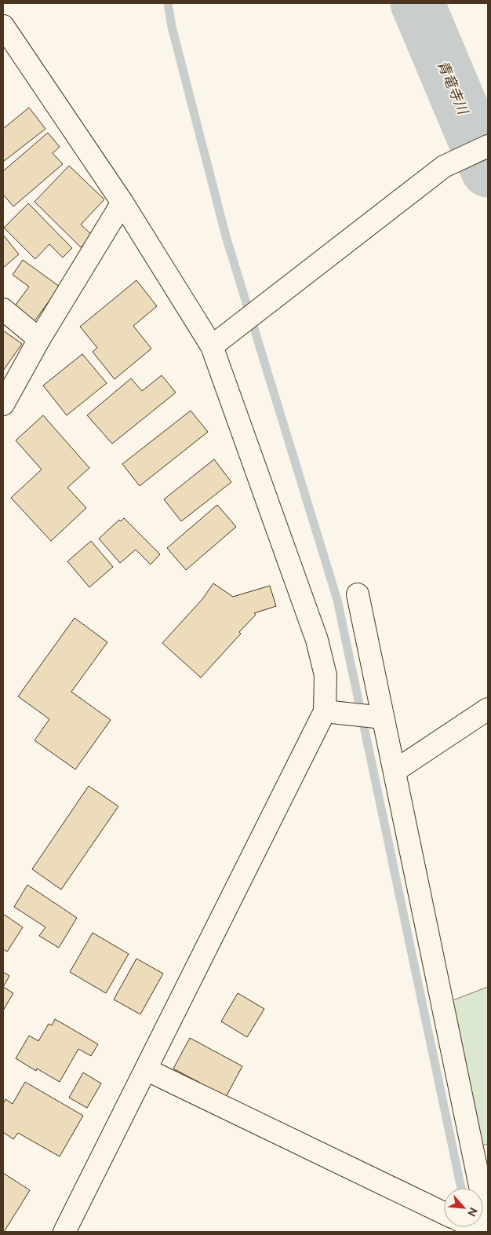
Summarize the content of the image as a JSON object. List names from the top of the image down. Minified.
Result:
{"water":["青竜寺川"],"north":"bottom right"}
